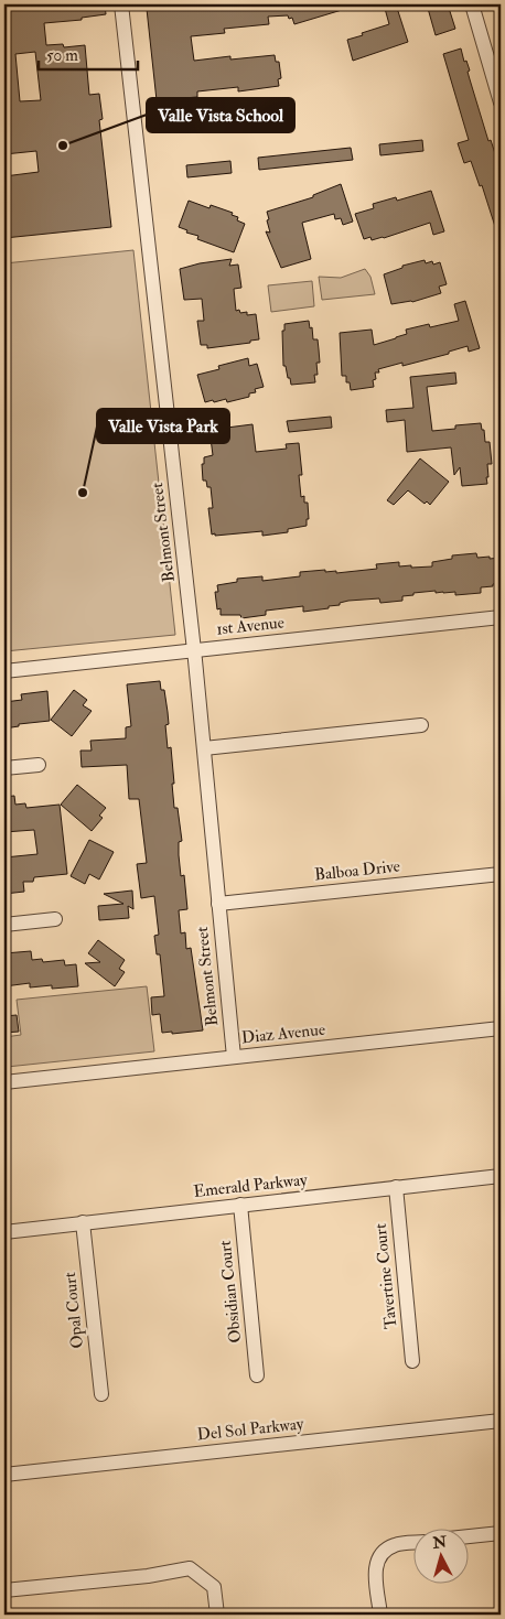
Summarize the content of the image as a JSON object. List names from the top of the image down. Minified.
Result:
{"streets":{"street":["Belmont Street","1st Avenue","Balboa Drive","Diaz Avenue","Emerald Parkway","Tavertine Court","Obsidian Court","Opal Court","Del Sol Parkway"]},"crossings":[["Belmont Street","1st Avenue"],["Belmont Street","Balboa Drive"],["Belmont Street","Diaz Avenue"],["Emerald Parkway","Tavertine Court"],["Emerald Parkway","Obsidian Court"],["Emerald Parkway","Opal Court"]],"places":["Valle Vista School","Valle Vista Park"],"scale_bar":"50 m","north":"top"}
